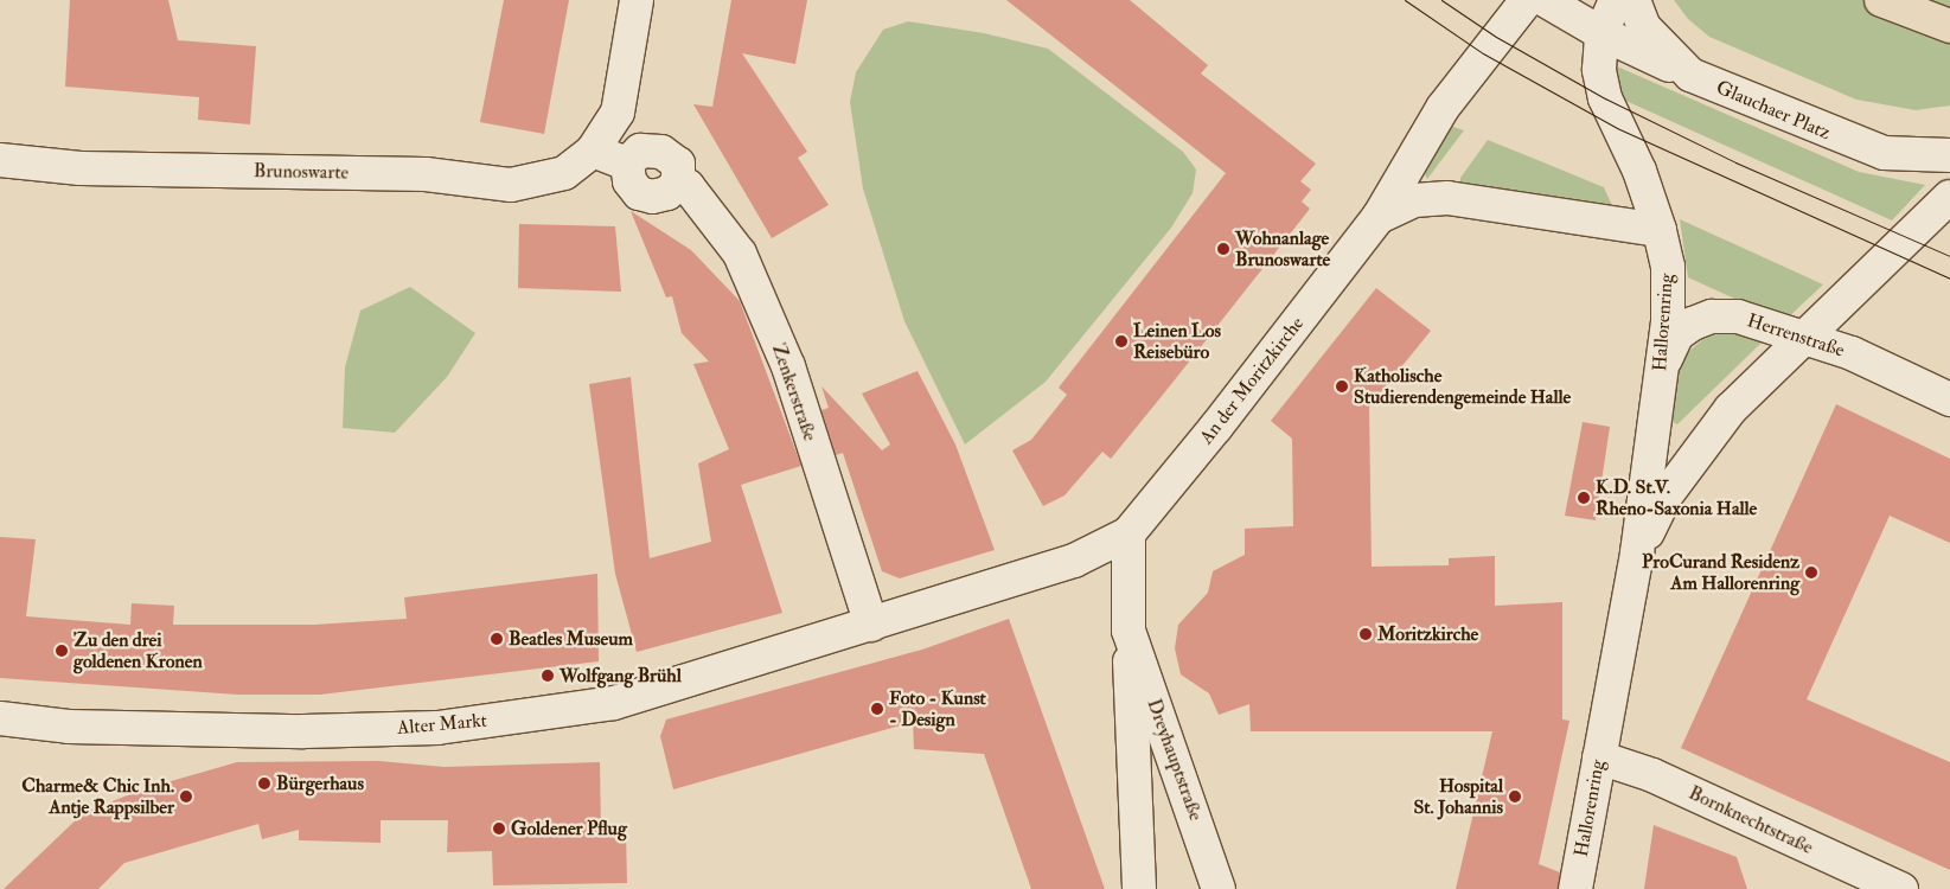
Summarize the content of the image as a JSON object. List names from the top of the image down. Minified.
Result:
{"streets":{"street":["Glauchaer Platz","Brunoswarte","Hallorenring","Herrenstraße","An der Moritzkirche","Zenkerstraße","Alter Markt","Dreyhauptstraße","Bornknechtstraße"]},"crossings":[["Brunoswarte","Zenkerstraße"],["Hallorenring","Herrenstraße"],["Hallorenring","Bornknechtstraße"],["An der Moritzkirche","Zenkerstraße"],["An der Moritzkirche","Alter Markt"],["An der Moritzkirche","Dreyhauptstraße"],["Zenkerstraße","Alter Markt"]],"places":["Wohnanlage Brunoswarte","Leinen Los Reisebüro","Katholische Studierendengemeinde Halle","K.D. St.V. Rheno-Saxonia Halle","ProCurand Residenz Am Hallorenring","Moritzkirche","Beatles Museum","Zu den drei goldenen Kronen","Wolfgang Brühl","Foto - Kunst - Design","Bürgerhaus","Charme& Chic Inh. Antje Rappsilber","Hospital St. Johannis","Goldener Pflug"]}
